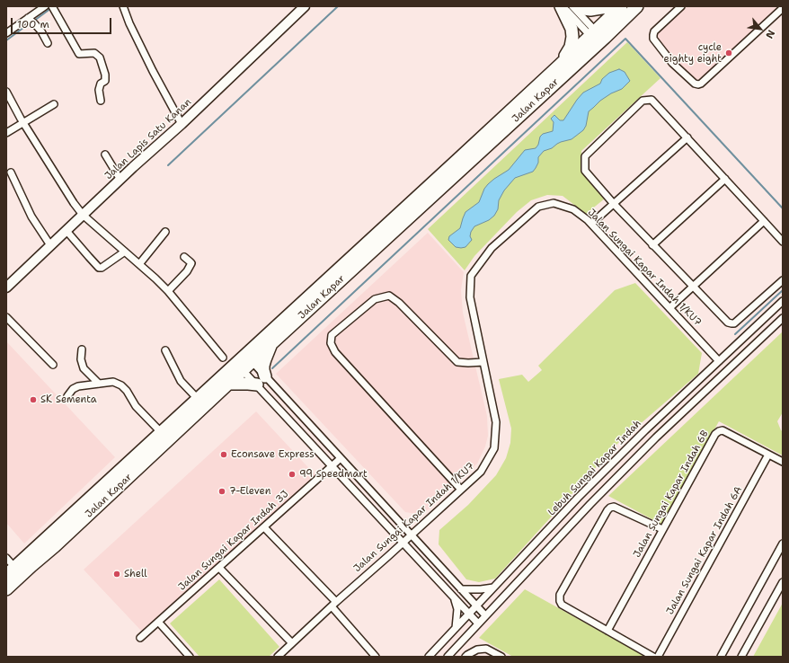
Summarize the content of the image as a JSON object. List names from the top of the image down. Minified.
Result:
{"streets":{"highway":["Jalan Kapar"],"street":["Jalan Lapis Satu Kanan","Jalan Sungai Kapar Indah 1/KU7","Lebuh Sungai Kapar Indah","Jalan Sungai Kapar Indah 6B","Jalan Sungai Kapar Indah 3J","Jalan Sungai Kapar Indah 6A"]},"crossings":[["Jalan Sungai Kapar Indah 1/KU7","Lebuh Sungai Kapar Indah"],["Jalan Sungai Kapar Indah 6B","Jalan Sungai Kapar Indah 6A"]],"places":["cycle eighty eight","SK Sementa","Econsave Express","99 Speedmart","7-Eleven","Shell"],"scale_bar":"100 m","north":"bottom right"}
